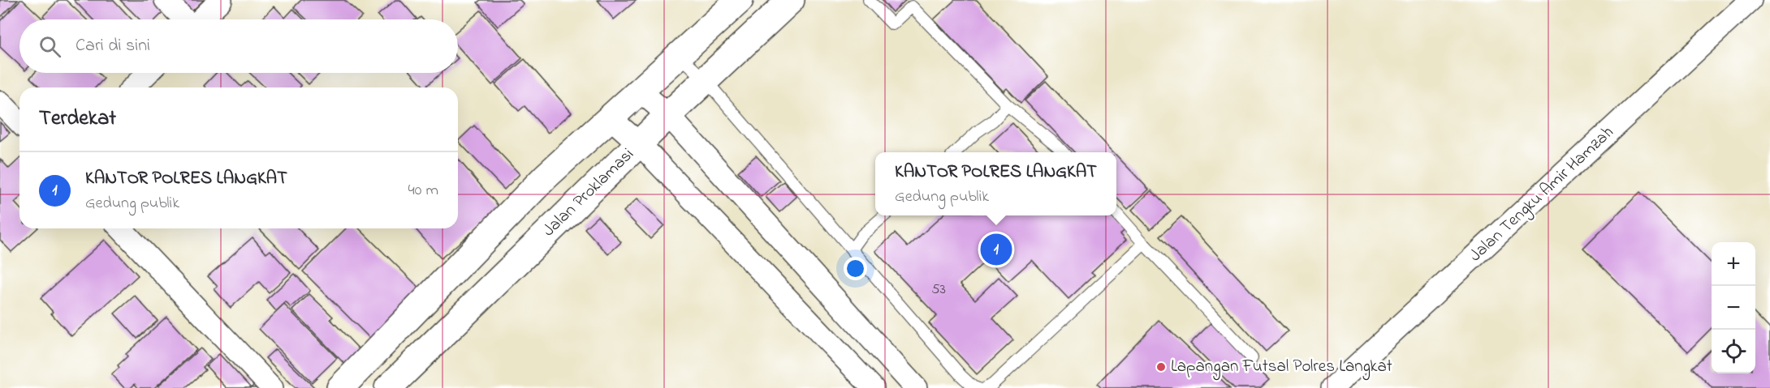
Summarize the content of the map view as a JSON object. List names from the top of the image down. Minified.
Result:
{"streets":{"street":["Jalan Proklamasi","Jalan Tengku Amir Hamzah"]},"places":["Lapangan Futsal Polres Langkat"],"house_numbers":["53"],"page":{"search":"Cari di sini","heading":"Terdekat","list":[{"mark":"1","name":"KANTOR POLRES LANGKAT","note":"Gedung publik","value":"40 m"}],"popup":["KANTOR POLRES LANGKAT","Gedung publik"],"pins":"1","map_buttons":["+","−"]}}
